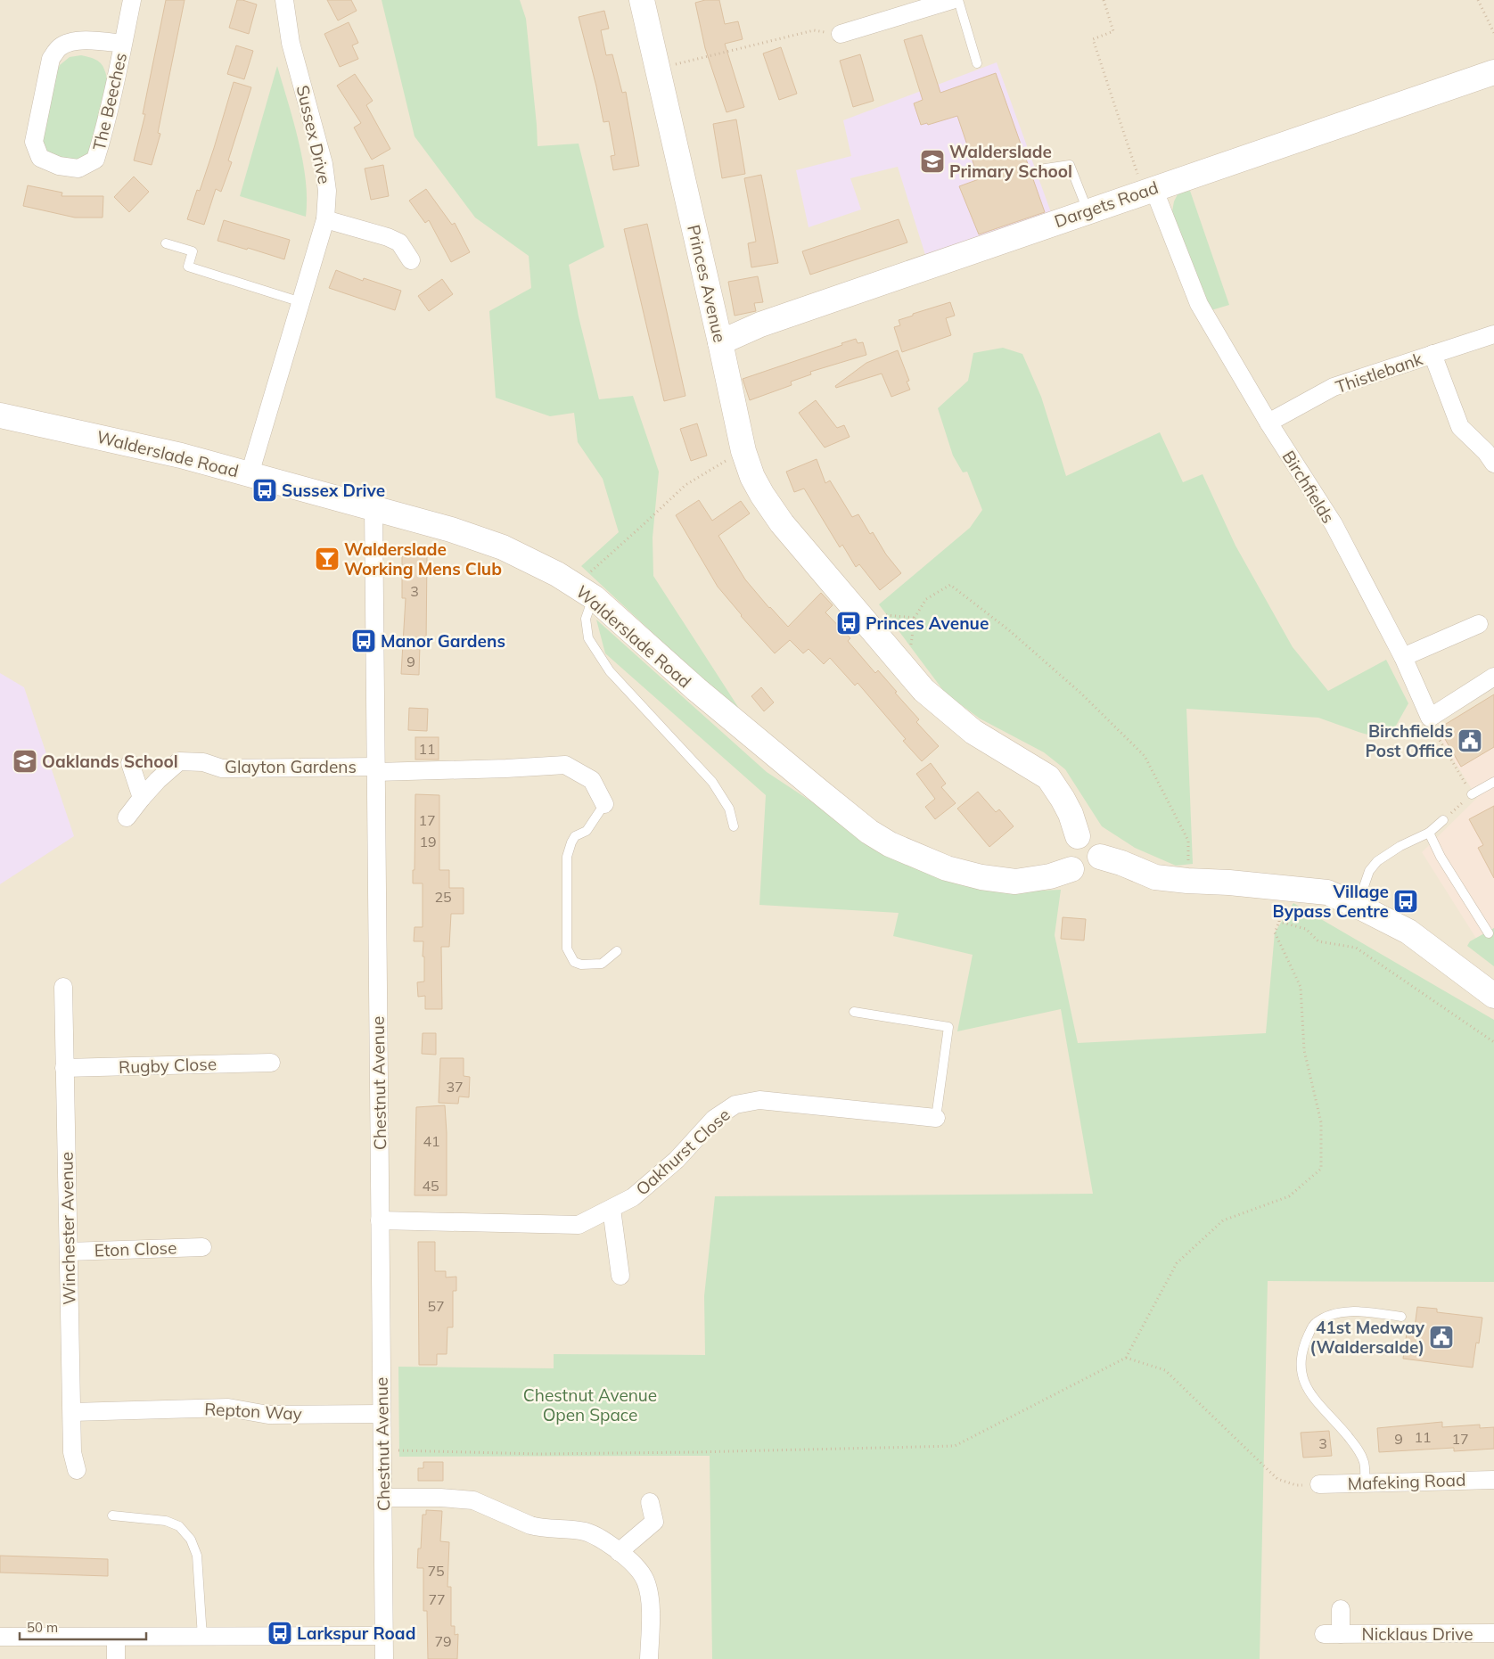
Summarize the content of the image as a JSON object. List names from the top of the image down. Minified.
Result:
{"streets":{"street":["The Beeches","Sussex Drive","Dargets Road","Princes Avenue","Thistlebank","Walderslade Road","Birchfields","Glayton Gardens","Rugby Close","Chestnut Avenue","Oakhurst Close","Winchester Avenue","Eton Close","Repton Way","Mafeking Road","Nicklaus Drive"]},"crossings":[["Sussex Drive","Walderslade Road"],["Dargets Road","Princes Avenue"],["Dargets Road","Birchfields"],["Princes Avenue","Walderslade Road"],["Thistlebank","Birchfields"],["Walderslade Road","Chestnut Avenue"],["Glayton Gardens","Chestnut Avenue"],["Rugby Close","Winchester Avenue"],["Chestnut Avenue","Oakhurst Close"],["Chestnut Avenue","Repton Way"],["Winchester Avenue","Eton Close"],["Winchester Avenue","Repton Way"]],"parks":["Chestnut Avenue Open Space"],"places":{"school or university":["Walderslade Primary School","Oaklands School"],"bus stop":["Sussex Drive","Princes Avenue","Manor Gardens","Village Bypass Centre","Larkspur Road"],"bar":["Walderslade Working Mens Club"],"public building":["Birchfields Post Office","41st Medway (Waldersalde)"]},"house_numbers":["3","9","11","17","19","25","37","41","45","57","11","9","17","3","75","77","79"],"scale_bar":"50 m"}
